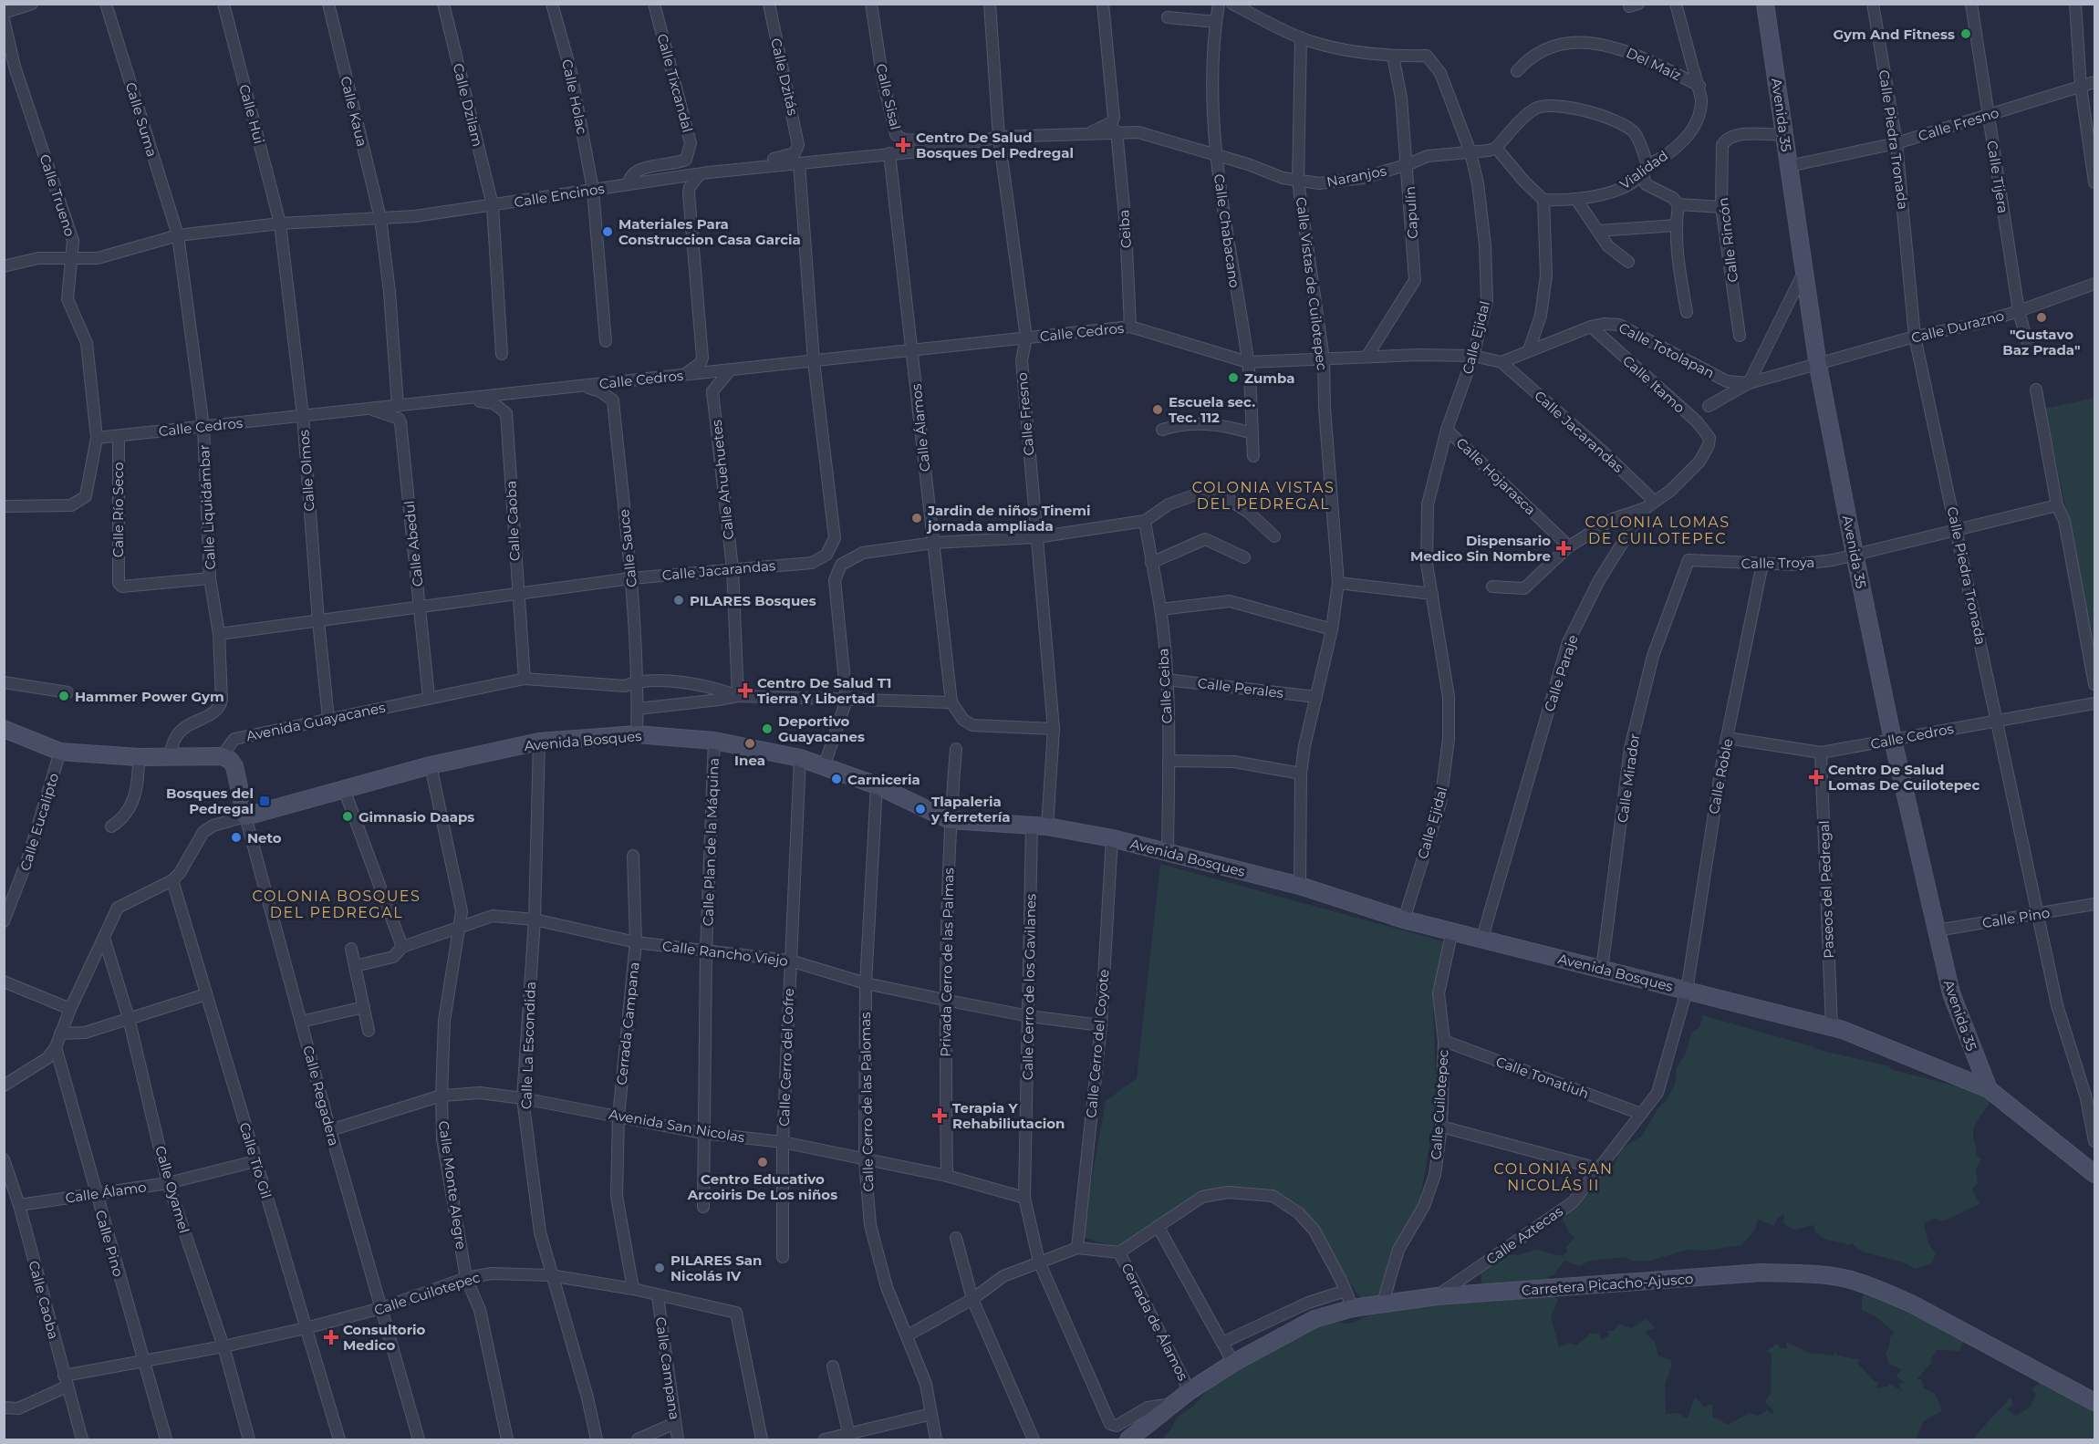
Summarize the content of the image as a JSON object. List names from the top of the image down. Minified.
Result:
{"streets":{"street":["Del Maíz","Calle Dzitás","Calle Tixcandal","Calle Holac","Calle Sisal","Calle Dzilam","Calle Kaua","Calle Hui","Avenida 35","Calle Suma","Calle Fresno","Calle Piedra Tronada","Vialidad","Naranjos","Calle Tijera","Calle Trueno","Calle Encinos","Capulín","Ceiba","Calle Chabacano","Calle Rincón","Calle Vistas de Cuilotepec","Calle Durazno","Calle Cedros","Calle Ejidal","Calle Totolapan","Calle Itamo","Calle Álamos","Calle Jacarandas","Calle Olmos","Calle Hojarasca","Calle Ahuehuetes","Calle Liquidámbar","Calle Río Seco","Calle Caoba","Calle Abedul","Calle Sauce","Calle Troya","Calle Paraje","Calle Ceiba","Calle Perales","Avenida Guayacanes","Avenida Bosques","Calle Roble","Calle Mirador","Calle Eucalipto","Calle Plan de la Máquina","Paseos del Pedregal","Calle Pino","Calle Rancho Viejo","Privada Cerro de las Palmas","Calle Cerro de los Gavilanes","Cerrada Campana","Calle Cerro del Coyote","Calle La Escondida","Calle Cerro del Cofre","Calle Tonatiuh","Calle Regadera","Calle Cerro de las Palomas","Calle Cuilotepec","Avenida San Nicolas","Calle Tío Gil","Calle Monte Alegre","Calle Oyamel","Calle Álamo","Calle Aztecas","Carretera Picacho-Ajusco","Cerrada de Álamos","Calle Campana"]},"crossings":[["Del Maíz","Vialidad"],["Calle Tixcandal","Calle Encinos"],["Calle Holac","Calle Encinos"],["Calle Sisal","Calle Encinos"],["Calle Dzilam","Calle Encinos"],["Calle Kaua","Calle Encinos"],["Calle Hui","Calle Encinos"],["Calle Hui","Calle Olmos"],["Avenida 35","Calle Fresno"],["Avenida 35","Calle Rincón"],["Avenida 35","Calle Durazno"],["Avenida 35","Calle Cedros"],["Avenida 35","Calle Totolapan"],["Avenida 35","Calle Troya"],["Avenida 35","Avenida Bosques"],["Avenida 35","Calle Pino"],["Calle Suma","Calle Encinos"],["Calle Suma","Calle Liquidámbar"],["Calle Fresno","Calle Piedra Tronada"],["Calle Fresno","Calle Tijera"],["Calle Fresno","Calle Encinos"],["Calle Fresno","Calle Cedros"],["Calle Fresno","Avenida Bosques"],["Calle Fresno","Calle Cerro de los Gavilanes"],["Calle Piedra Tronada","Calle Durazno"],["Calle Piedra Tronada","Calle Cedros"],["Calle Piedra Tronada","Calle Troya"],["Calle Piedra Tronada","Calle Pino"],["Vialidad","Naranjos"],["Naranjos","Calle Encinos"],["Naranjos","Capulín"],["Naranjos","Ceiba"],["Naranjos","Calle Chabacano"],["Naranjos","Calle Vistas de Cuilotepec"],["Naranjos","Calle Ejidal"],["Calle Tijera","Calle Durazno"],["Calle Trueno","Calle Encinos"],["Calle Trueno","Calle Cedros"],["Calle Encinos","Ceiba"],["Calle Encinos","Calle Álamos"],["Calle Encinos","Calle Jacarandas"],["Calle Encinos","Calle Olmos"],["Calle Encinos","Calle Liquidámbar"],["Capulín","Calle Ejidal"],["Ceiba","Calle Cedros"],["Calle Chabacano","Calle Cedros"],["Calle Vistas de Cuilotepec","Calle Cedros"],["Calle Vistas de Cuilotepec","Calle Perales"],["Calle Vistas de Cuilotepec","Avenida Bosques"],["Calle Durazno","Calle Totolapan"],["Calle Cedros","Calle Álamos"],["Calle Cedros","Calle Jacarandas"],["Calle Cedros","Calle Olmos"],["Calle Cedros","Calle Ahuehuetes"],["Calle Cedros","Calle Liquidámbar"],["Calle Cedros","Calle Río Seco"],["Calle Cedros","Calle Caoba"],["Calle Cedros","Calle Abedul"],["Calle Cedros","Calle Sauce"],["Calle Cedros","Calle Roble"],["Calle Cedros","Paseos del Pedregal"],["Calle Ejidal","Calle Hojarasca"],["Calle Ejidal","Avenida Bosques"],["Calle Totolapan","Calle Itamo"],["Calle Totolapan","Calle Jacarandas"],["Calle Itamo","Calle Paraje"],["Calle Álamos","Avenida Bosques"],["Calle Jacarandas","Calle Olmos"],["Calle Jacarandas","Calle Ahuehuetes"],["Calle Jacarandas","Calle Liquidámbar"],["Calle Jacarandas","Calle Caoba"],["Calle Jacarandas","Calle Abedul"],["Calle Jacarandas","Calle Sauce"],["Calle Jacarandas","Calle Paraje"],["Calle Olmos","Avenida Guayacanes"],["Calle Ahuehuetes","Avenida Guayacanes"],["Calle Ahuehuetes","Avenida Bosques"],["Calle Liquidámbar","Calle Río Seco"],["Calle Caoba","Avenida Guayacanes"],["Calle Caoba","Calle Cuilotepec"],["Calle Caoba","Calle Álamo"],["Calle Abedul","Avenida Guayacanes"],["Calle Sauce","Avenida Guayacanes"],["Calle Sauce","Avenida Bosques"],["Calle Troya","Calle Roble"],["Calle Troya","Calle Mirador"],["Calle Paraje","Avenida Bosques"],["Calle Ceiba","Calle Perales"],["Calle Ceiba","Avenida Bosques"],["Avenida Guayacanes","Avenida Bosques"],["Avenida Guayacanes","Calle Regadera"],["Avenida Bosques","Calle Roble"],["Avenida Bosques","Calle Mirador"],["Avenida Bosques","Calle Plan de la Máquina"],["Avenida Bosques","Paseos del Pedregal"],["Avenida Bosques","Privada Cerro de las Palmas"],["Avenida Bosques","Calle Cerro de los Gavilanes"],["Avenida Bosques","Calle Cerro del Coyote"],["Avenida Bosques","Calle La Escondida"],["Avenida Bosques","Calle Cerro del Cofre"],["Avenida Bosques","Calle Regadera"],["Avenida Bosques","Calle Cerro de las Palomas"],["Avenida Bosques","Calle Cuilotepec"],["Avenida Bosques","Calle Monte Alegre"],["Avenida Bosques","Calle Aztecas"],["Calle Roble","Calle Aztecas"],["Calle Plan de la Máquina","Calle Rancho Viejo"],["Calle Plan de la Máquina","Avenida San Nicolas"],["Calle Pino","Calle Cuilotepec"],["Calle Pino","Calle Álamo"],["Calle Rancho Viejo","Privada Cerro de las Palmas"],["Calle Rancho Viejo","Calle Cerro de los Gavilanes"],["Calle Rancho Viejo","Cerrada Campana"],["Calle Rancho Viejo","Calle Cerro del Coyote"],["Calle Rancho Viejo","Calle La Escondida"],["Calle Rancho Viejo","Calle Cerro del Cofre"],["Calle Rancho Viejo","Calle Cerro de las Palomas"],["Calle Rancho Viejo","Calle Monte Alegre"],["Privada Cerro de las Palmas","Avenida San Nicolas"],["Calle Cerro de los Gavilanes","Avenida San Nicolas"],["Calle Cerro de los Gavilanes","Carretera Picacho-Ajusco"],["Cerrada Campana","Calle Cuilotepec"],["Cerrada Campana","Avenida San Nicolas"],["Calle La Escondida","Calle Cuilotepec"],["Calle La Escondida","Avenida San Nicolas"],["Calle Cerro del Cofre","Avenida San Nicolas"],["Calle Tonatiuh","Calle Cuilotepec"],["Calle Tonatiuh","Calle Aztecas"],["Calle Regadera","Calle Cuilotepec"],["Calle Regadera","Avenida San Nicolas"],["Calle Cerro de las Palomas","Avenida San Nicolas"],["Calle Cuilotepec","Calle Tío Gil"],["Calle Cuilotepec","Calle Monte Alegre"],["Calle Cuilotepec","Calle Oyamel"],["Calle Cuilotepec","Carretera Picacho-Ajusco"],["Calle Cuilotepec","Calle Campana"],["Avenida San Nicolas","Calle Monte Alegre"],["Calle Tío Gil","Calle Álamo"],["Calle Oyamel","Calle Álamo"],["Calle Aztecas","Carretera Picacho-Ajusco"],["Carretera Picacho-Ajusco","Cerrada de Álamos"]],"districts":["COLONIA VISTAS DEL PEDREGAL","COLONIA LOMAS DE CUILOTEPEC","COLONIA BOSQUES DEL PEDREGAL","COLONIA SAN NICOLÁS II"],"places":{"other":["Gym And Fitness","Materiales Para Construccion Casa Garcia","\"Gustavo Baz Prada\"","Zumba","Escuela sec. Tec. 112","Jardin de niños Tinemi jornada ampliada","PILARES Bosques","Hammer Power Gym","Deportivo Guayacanes","Inea","Carniceria","Tlapaleria y ferretería","Gimnasio Daaps","Neto","Centro Educativo Arcoiris De Los niños","PILARES San Nicolás IV"],"health":["Centro De Salud Bosques Del Pedregal","Dispensario Medico Sin Nombre","Centro De Salud T1 Tierra Y Libertad","Centro De Salud Lomas De Cuilotepec","Terapia Y Rehabiliutacion","Consultorio Medico"],"transit":["Bosques del Pedregal"]}}
